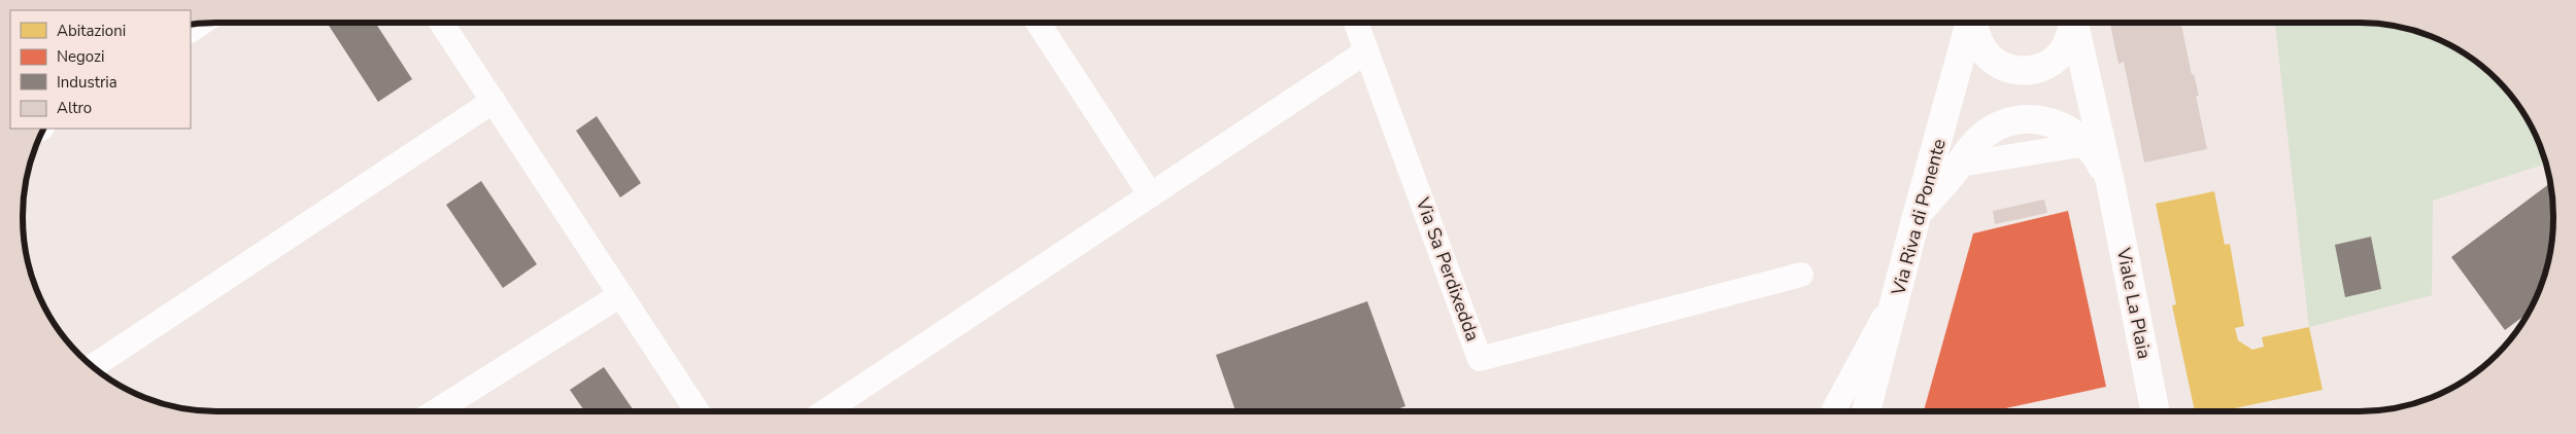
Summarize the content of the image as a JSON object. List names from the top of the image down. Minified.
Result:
{"streets":{"main road":["Via Riva di Ponente","Viale La Plaia"],"lane":["Via Sa Perdixedda"]},"crossings":[["Via Riva di Ponente","Viale La Plaia"]],"legend":["Abitazioni","Negozi","Industria","Altro"]}
